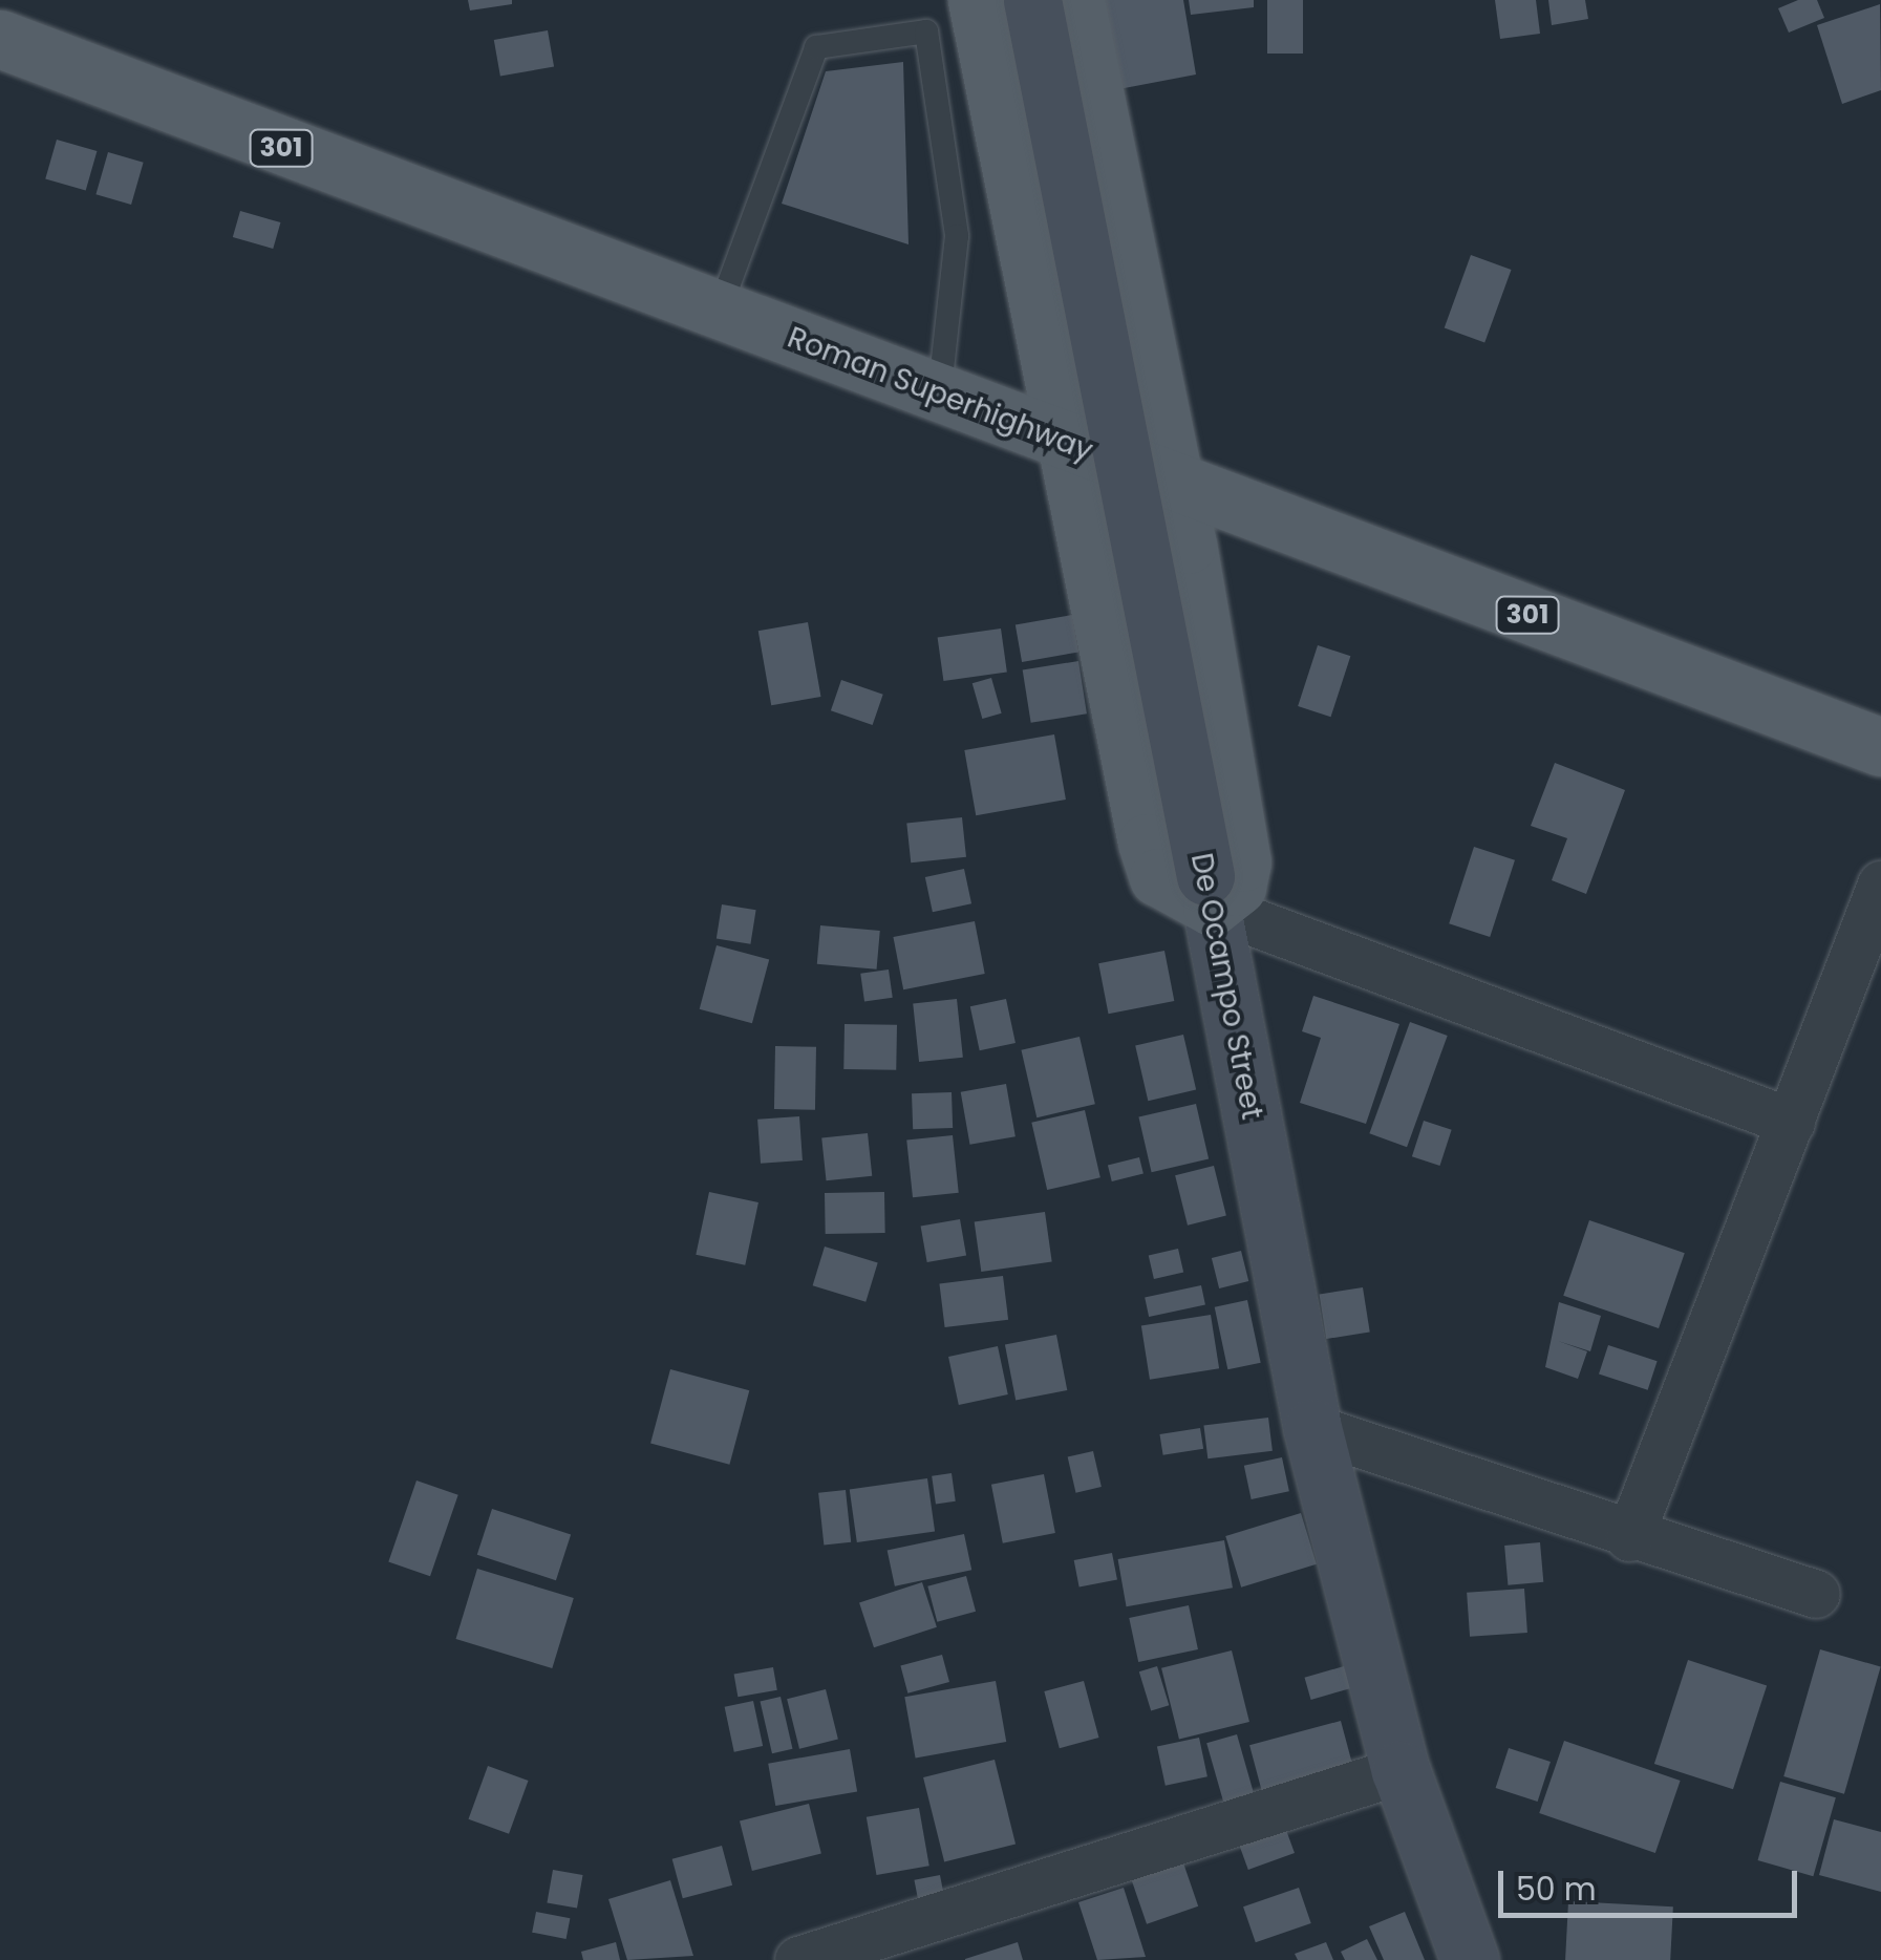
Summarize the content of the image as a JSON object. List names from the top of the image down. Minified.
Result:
{"streets":{"main road":["301","Roman Superhighway"],"street":["De Ocampo Street"]},"scale_bar":"50 m"}
